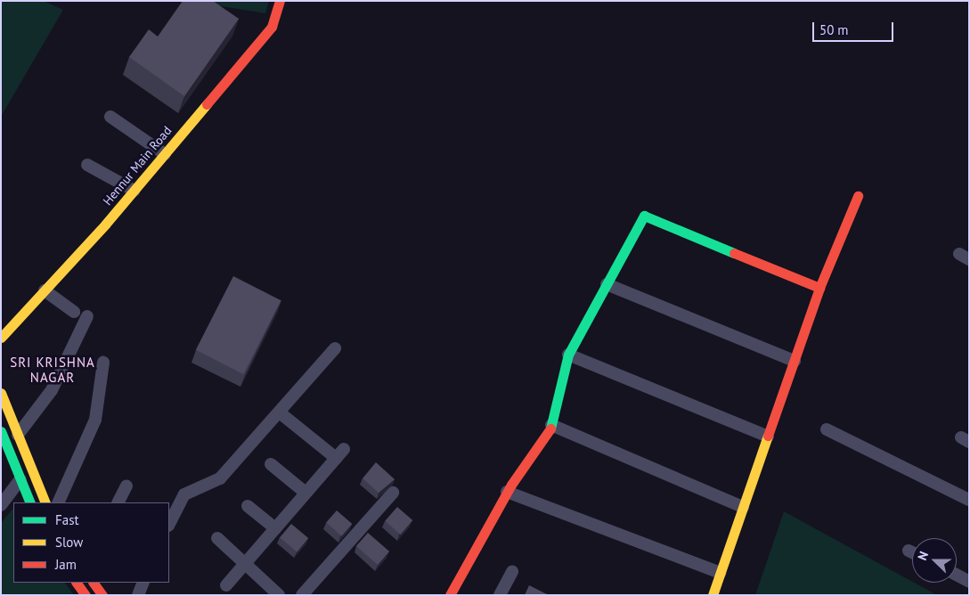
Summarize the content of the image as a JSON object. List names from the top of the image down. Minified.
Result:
{"streets":{"street":["Hennur Main Road"]},"districts":["SRI KRISHNA NAGAR"],"legend":["Fast","Slow","Jam"],"scale_bar":"50 m","north":"left"}
